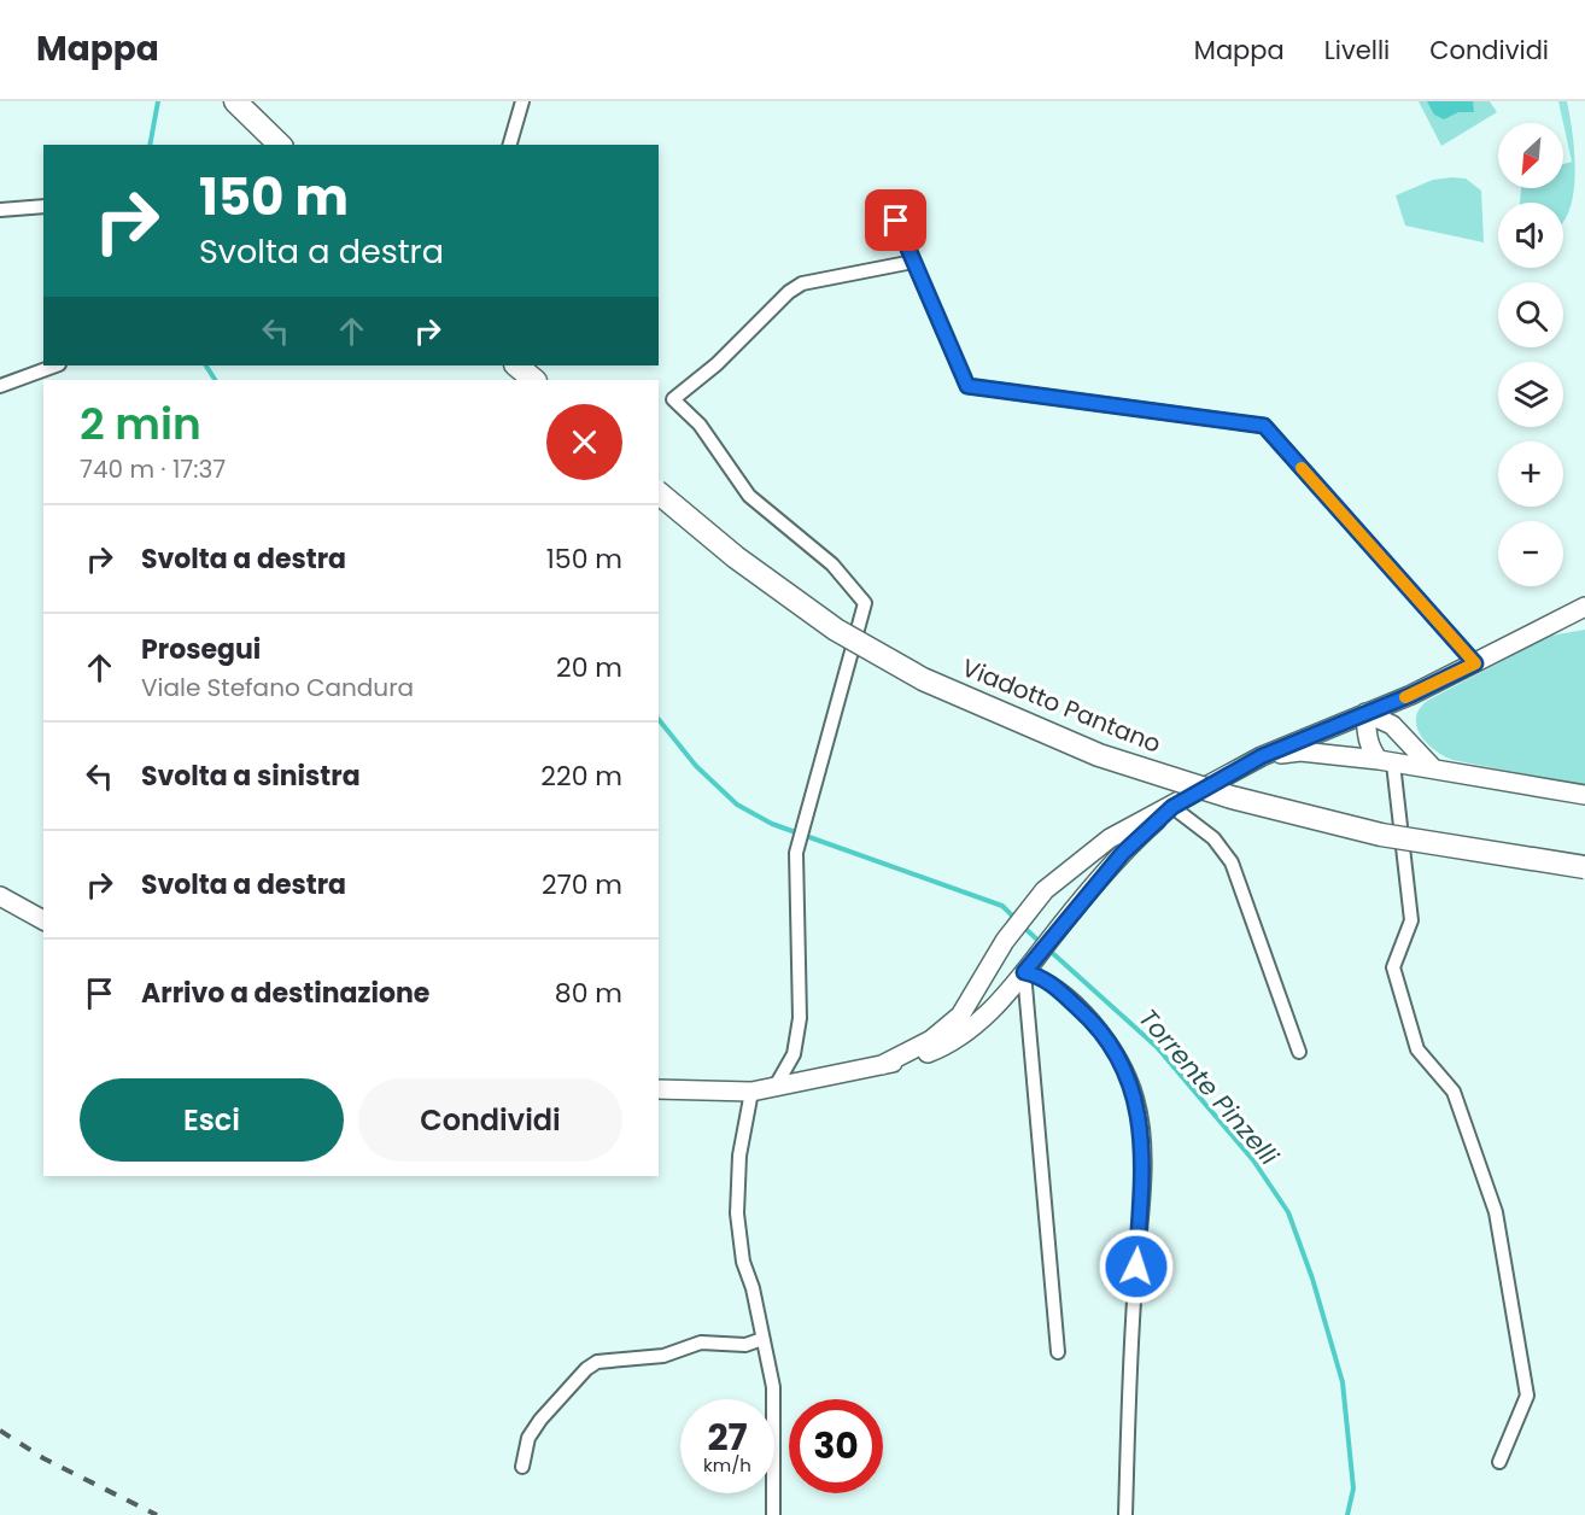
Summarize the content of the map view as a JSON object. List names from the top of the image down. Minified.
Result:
{"streets":{"main road":["Viadotto Pantano"]},"water":["Torrente Pinzelli"],"north":"bottom left","page":{"header":"Mappa","nav":["Mappa","Livelli","Condividi"],"map_buttons":["+","−"],"turn":["150 m","Svolta a destra"],"heading":["2 min","740 m · 17:37"],"list":[{"name":"Svolta a destra","value":"150 m"},{"name":"Prosegui","note":"Viale Stefano Candura","value":"20 m"},{"name":"Svolta a sinistra","value":"220 m"},{"name":"Svolta a destra","value":"270 m"},{"name":"Arrivo a destinazione","value":"80 m"}],"buttons":["Esci","Condividi"],"speed":"27 km/h","limit":"30"}}
